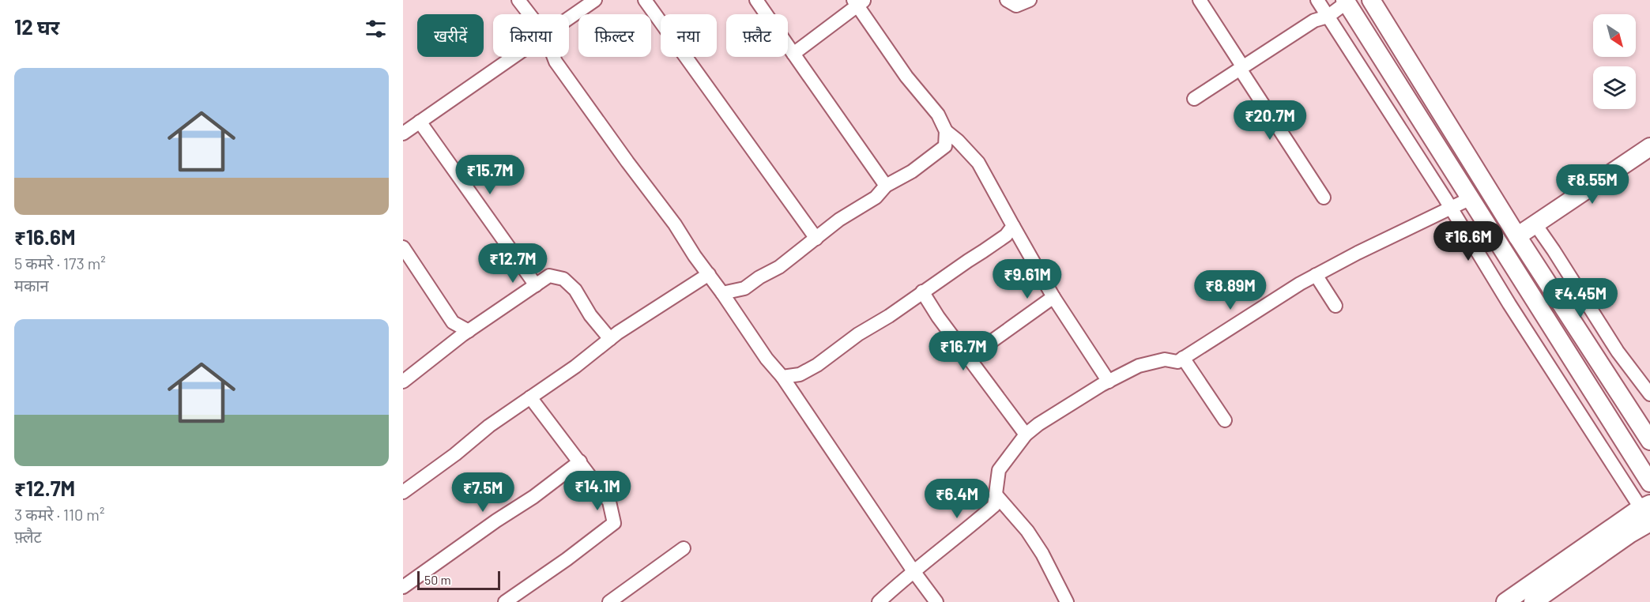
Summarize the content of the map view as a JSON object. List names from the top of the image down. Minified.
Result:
{"scale_bar":"50 m","north":"bottom right","page":{"heading":"12 घर","chip":["खरीदें","किराया","फ़िल्टर","नया","फ़्लैट"],"list":[{"name":"₹16.6M","note":"5 कमरे · 173 m² · मकान"},{"name":"₹12.7M","note":"3 कमरे · 110 m² · फ़्लैट"}],"price":["₹20.7M","₹15.7M","₹8.55M","₹16.6M","₹12.7M","₹9.61M","₹8.89M","₹4.45M","₹16.7M","₹14.1M","₹7.5M","₹6.4M"],"scale":"50 m"}}
